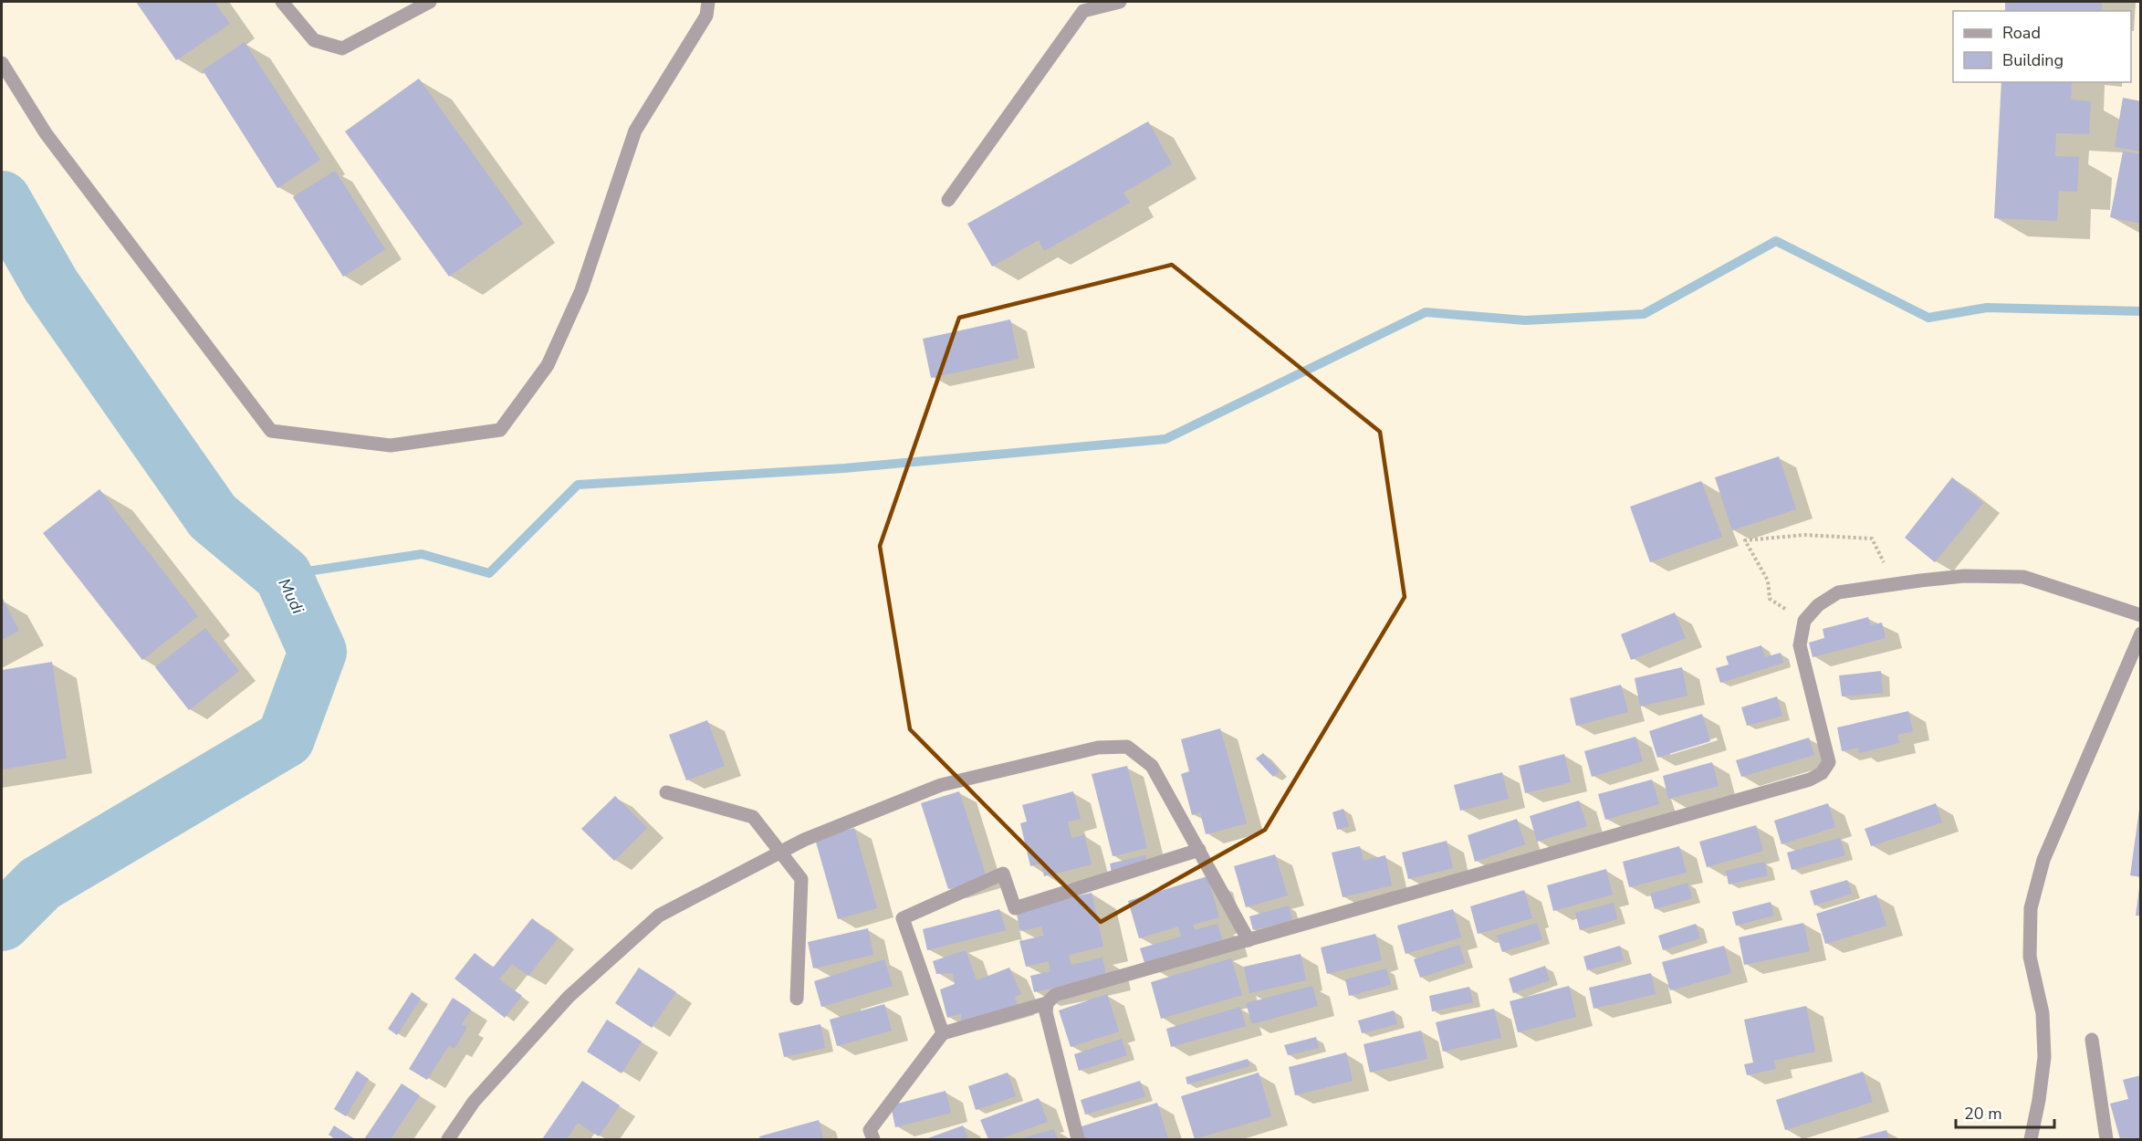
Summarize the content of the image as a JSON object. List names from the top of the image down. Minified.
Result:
{"water":["Mudi"],"legend":["Road","Building"],"scale_bar":"20 m"}
